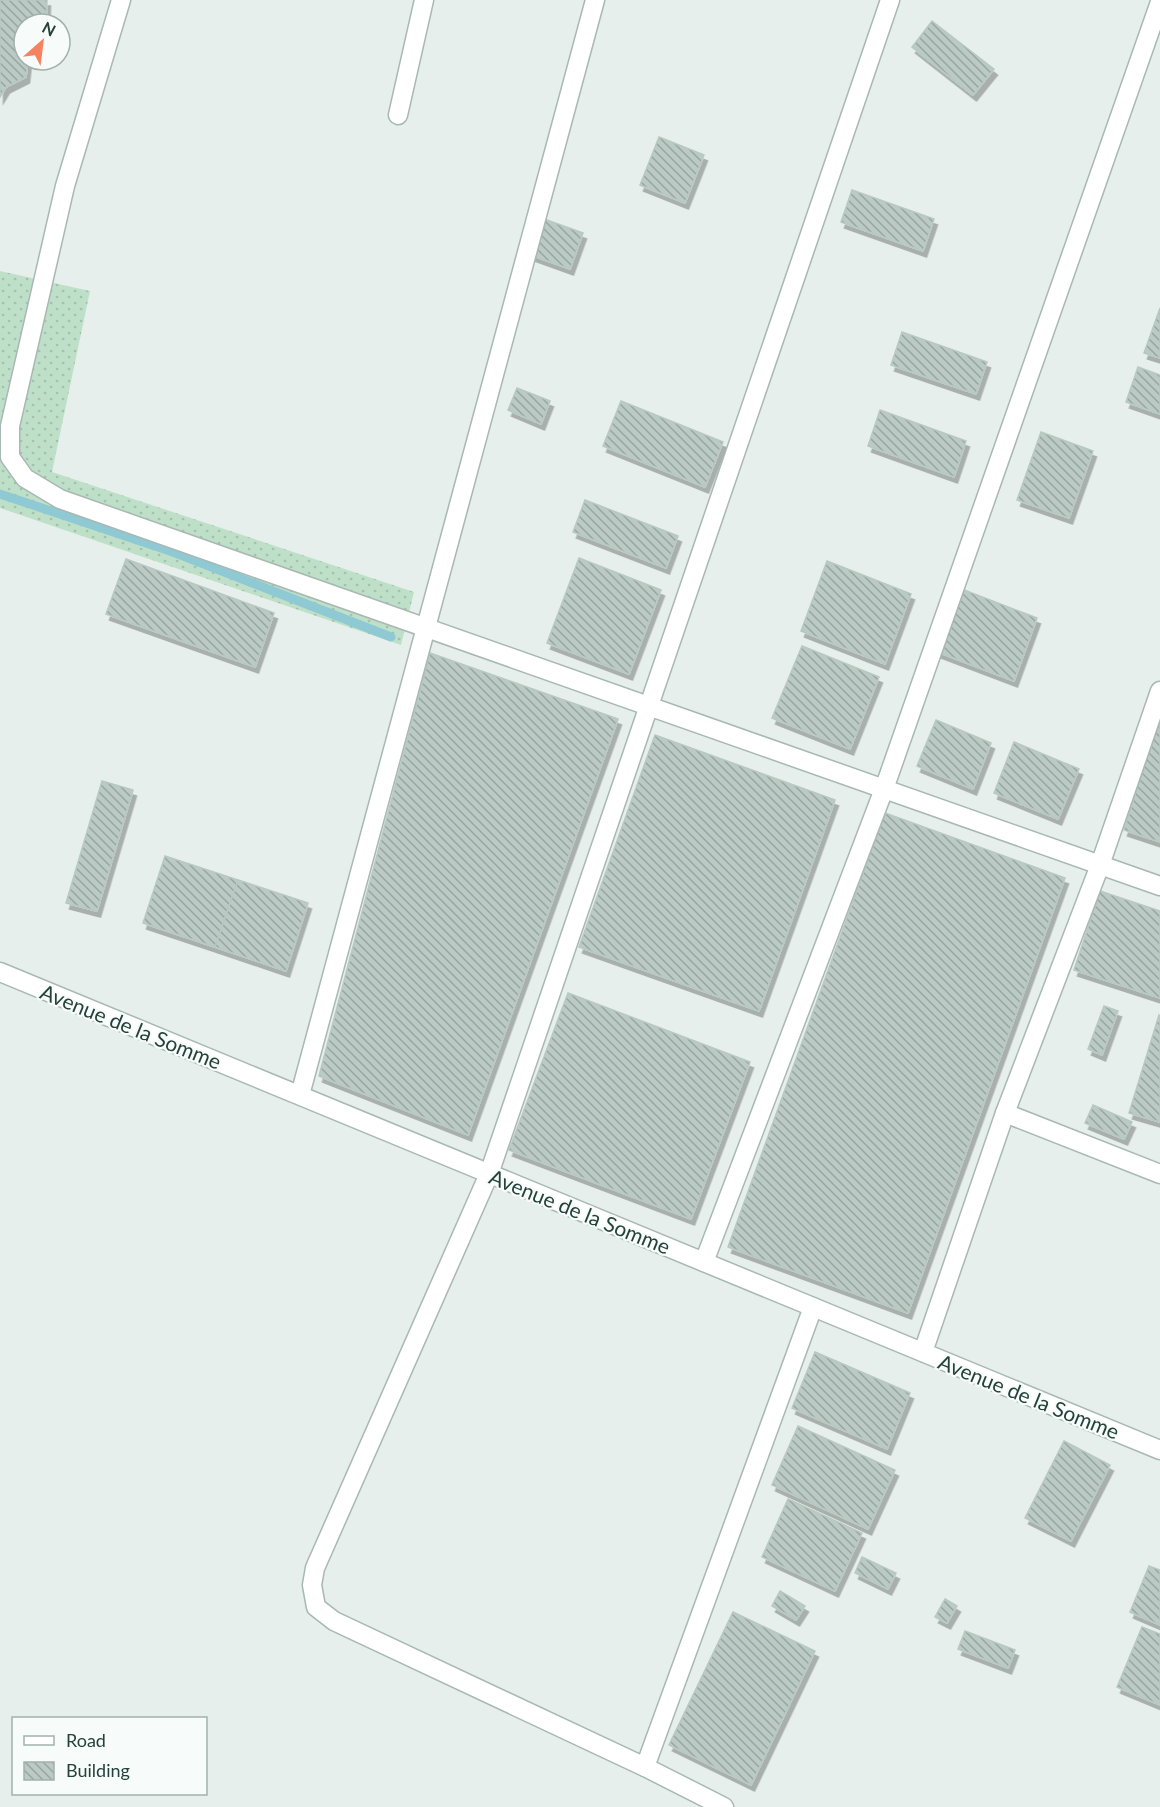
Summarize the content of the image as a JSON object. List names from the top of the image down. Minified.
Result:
{"streets":{"street":["Avenue de la Somme"]},"legend":["Road","Building"],"north":"top right"}
